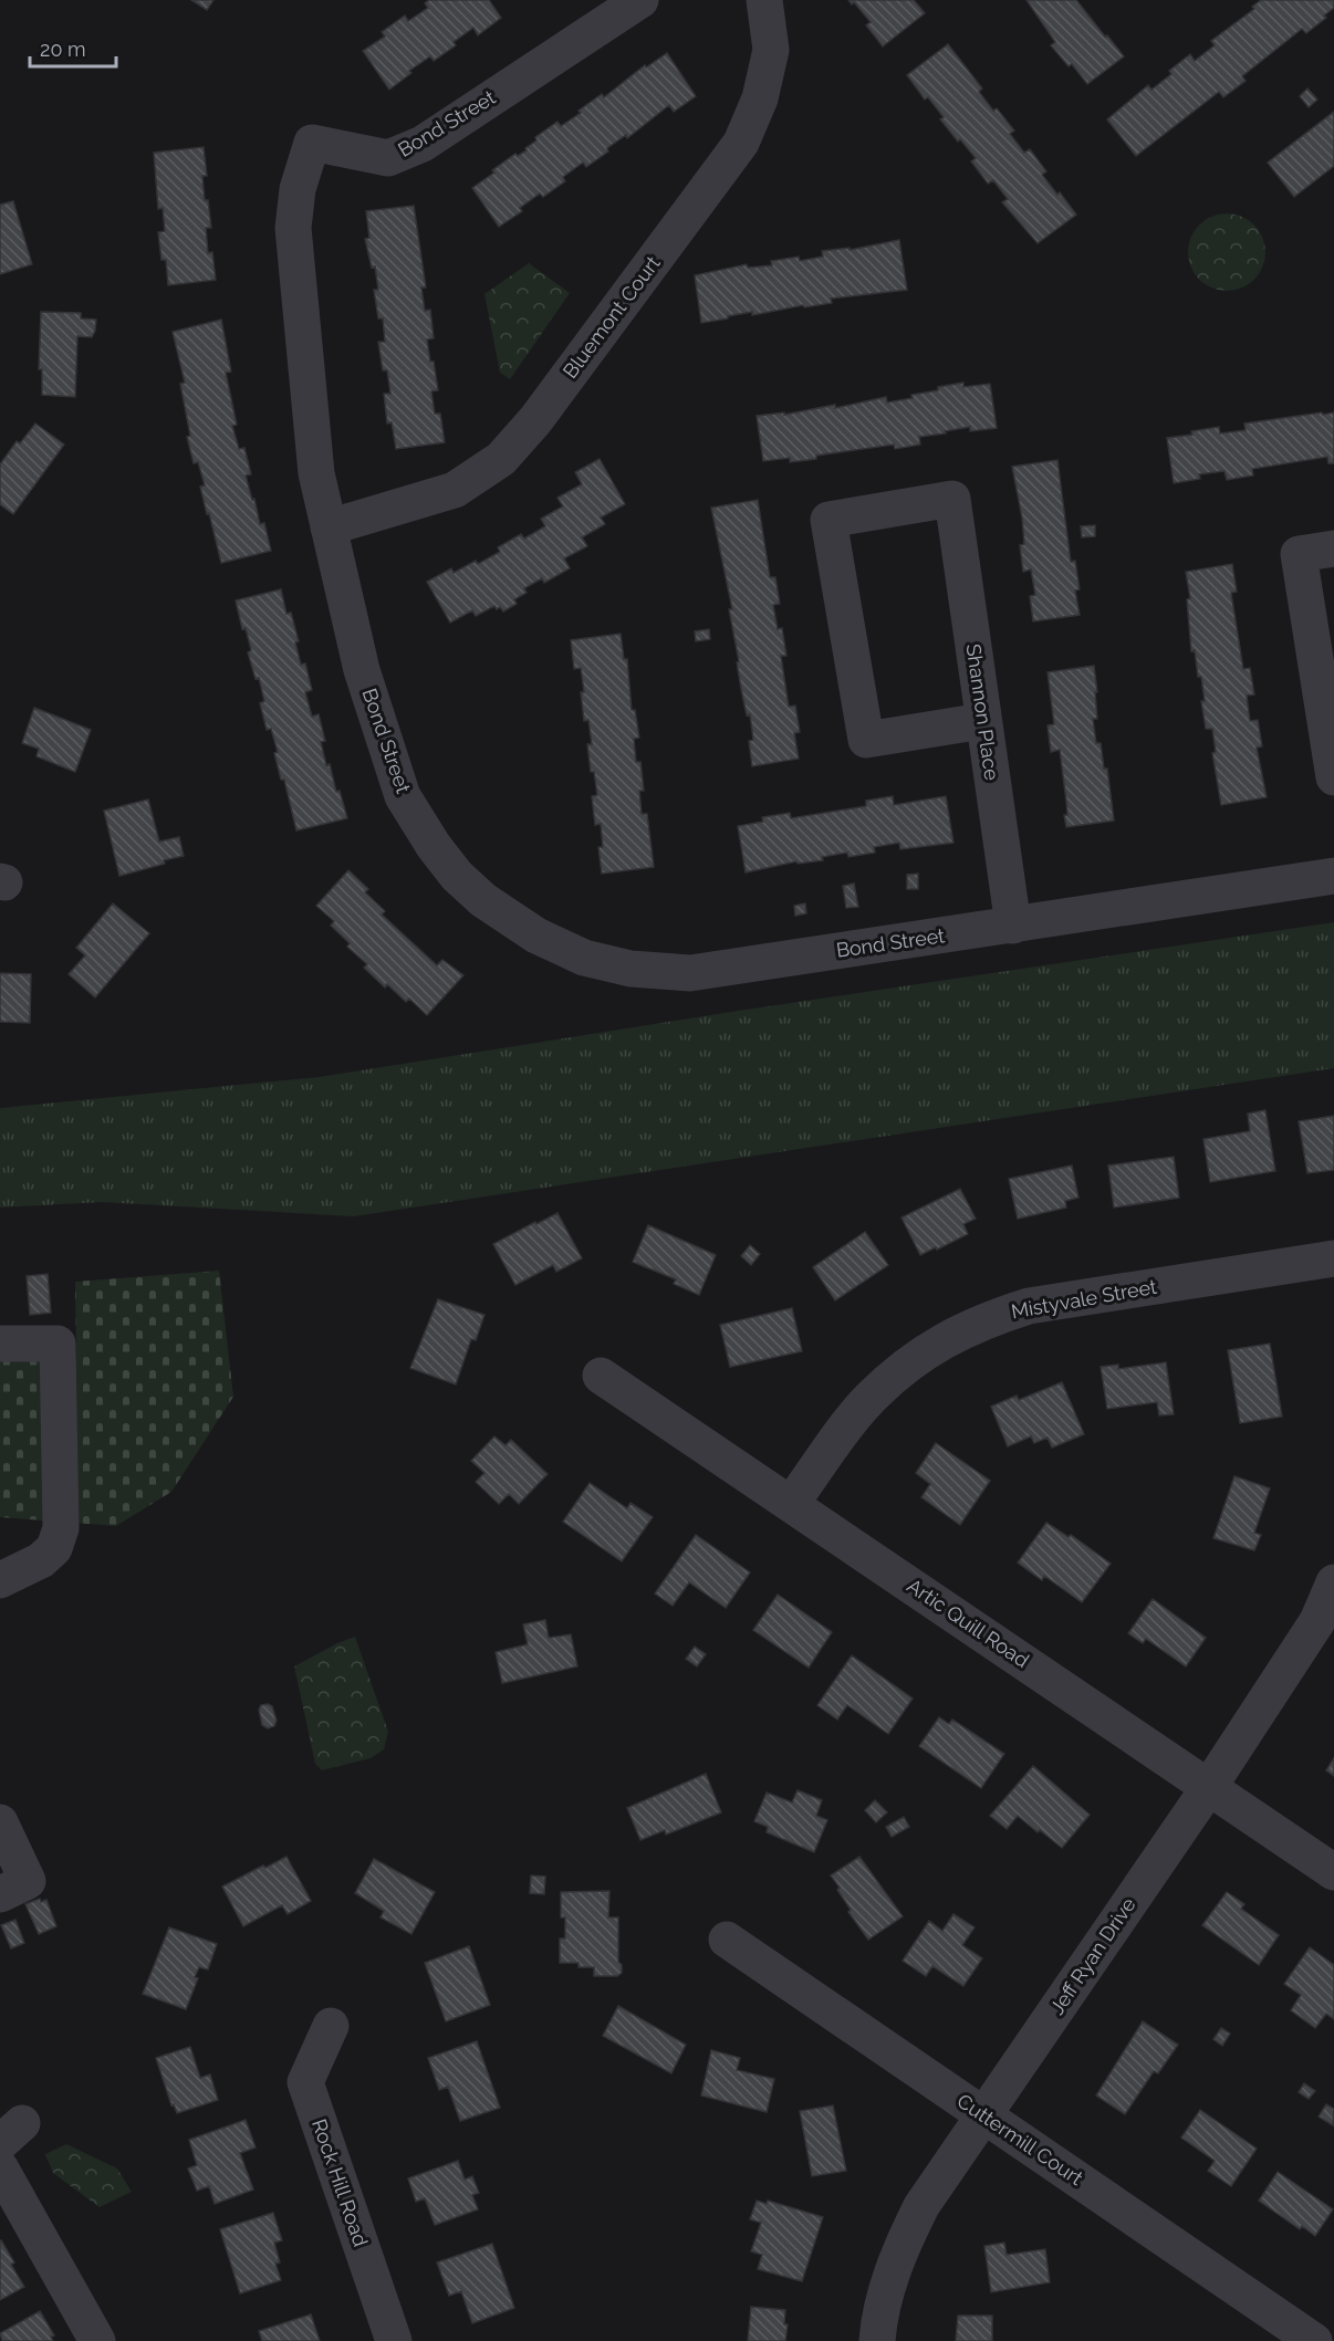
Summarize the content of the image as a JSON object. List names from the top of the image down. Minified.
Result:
{"streets":{"street":["Bond Street","Bluemont Court","Shannon Place","Mistyvale Street","Artic Quill Road","Jeff Ryan Drive","Cuttermill Court","Rock Hill Road"]},"crossings":[["Bond Street","Bluemont Court"],["Bond Street","Shannon Place"],["Mistyvale Street","Artic Quill Road"],["Artic Quill Road","Jeff Ryan Drive"],["Jeff Ryan Drive","Cuttermill Court"]],"scale_bar":"20 m"}
